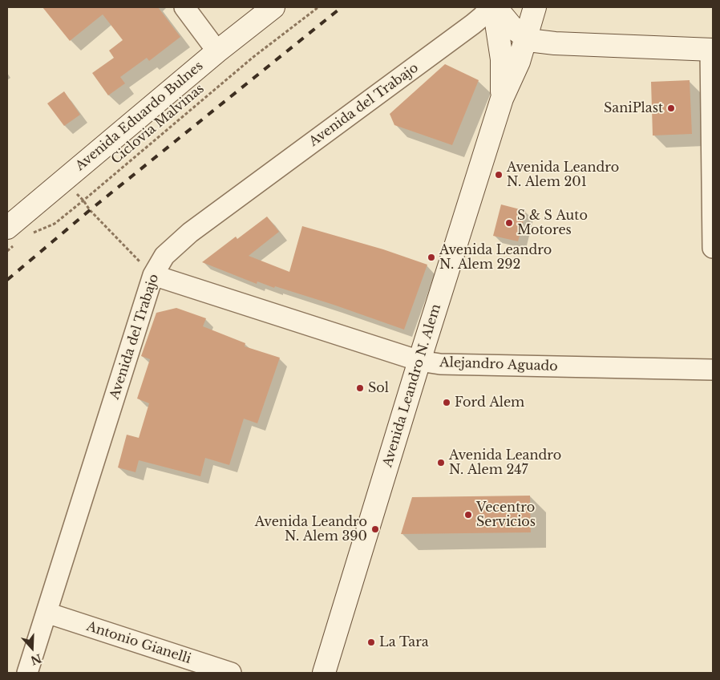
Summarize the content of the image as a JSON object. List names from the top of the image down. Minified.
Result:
{"streets":{"main road":["Avenida Eduardo Bulnes","Avenida Leandro N. Alem"],"street":["Avenida del Trabajo","Alejandro Aguado","Antonio Gianelli"],"path":["Ciclovia Malvinas"]},"crossings":[["Avenida del Trabajo","Alejandro Aguado"],["Avenida del Trabajo","Antonio Gianelli"],["Alejandro Aguado","Avenida Leandro N. Alem"]],"places":["SaniPlast","Avenida Leandro N. Alem 201","S & S Auto Motores","Avenida Leandro N. Alem 292","Sol","Ford Alem","Avenida Leandro N. Alem 247","Vecentro Servicios","Avenida Leandro N. Alem 390","La Tara"],"north":"bottom"}
